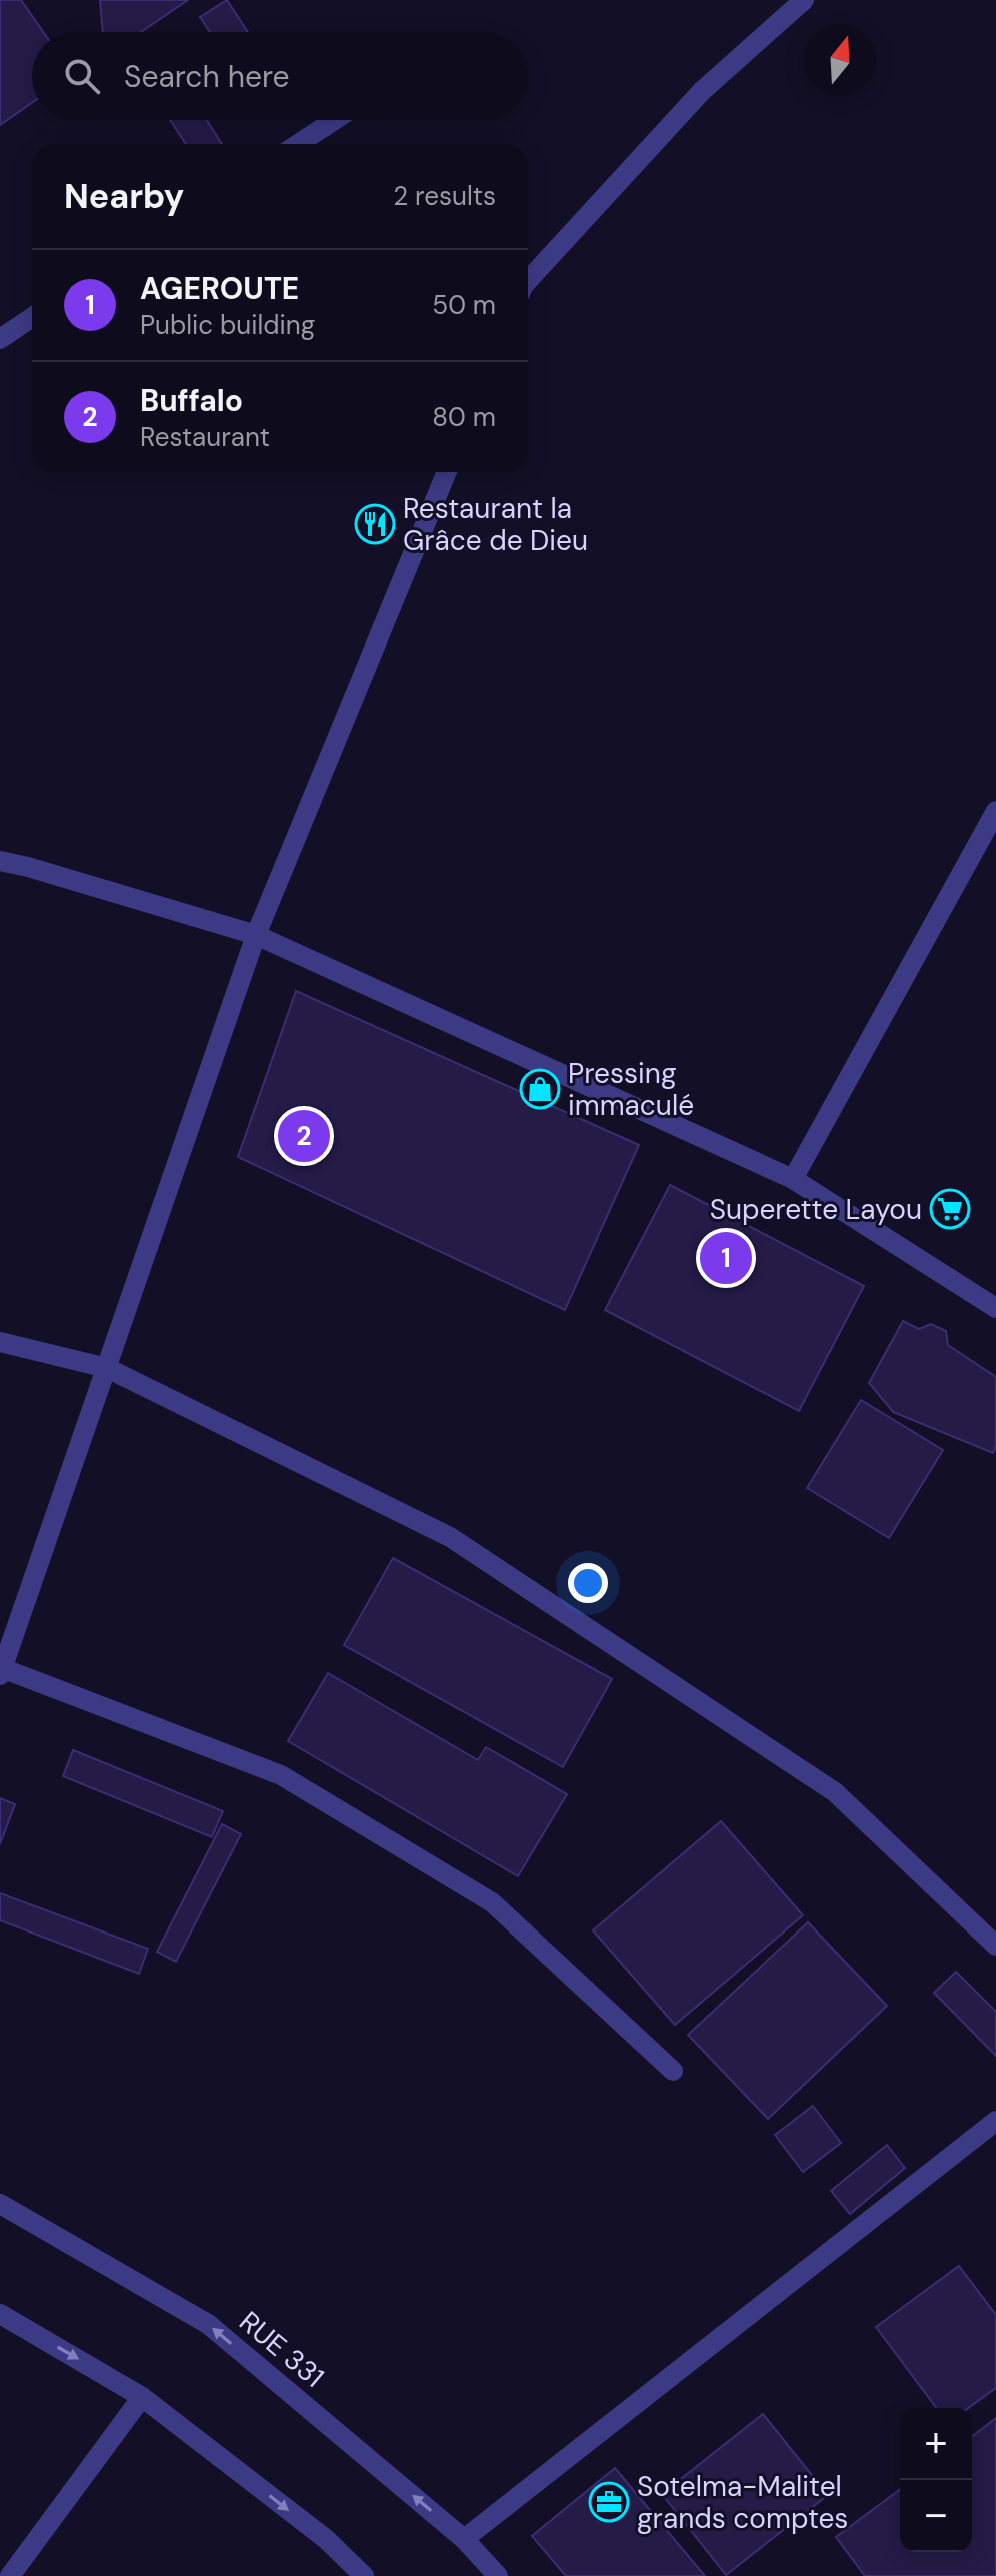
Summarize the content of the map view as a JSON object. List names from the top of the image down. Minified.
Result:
{"streets":{"street":["RUE 331"]},"places":{"restaurant":["Restaurant la Grâce de Dieu"],"shop":["Pressing immaculé"],"supermarket":["Superette Layou"],"office":["Sotelma-Malitel grands comptes"]},"north":"top","page":{"search":"Search here","heading":["Nearby","2 results"],"list":[{"mark":"1","name":"AGEROUTE","note":"Public building","value":"50 m"},{"mark":"2","name":"Buffalo","note":"Restaurant","value":"80 m"}],"pins":["2","1"],"map_buttons":["+","−"]}}
